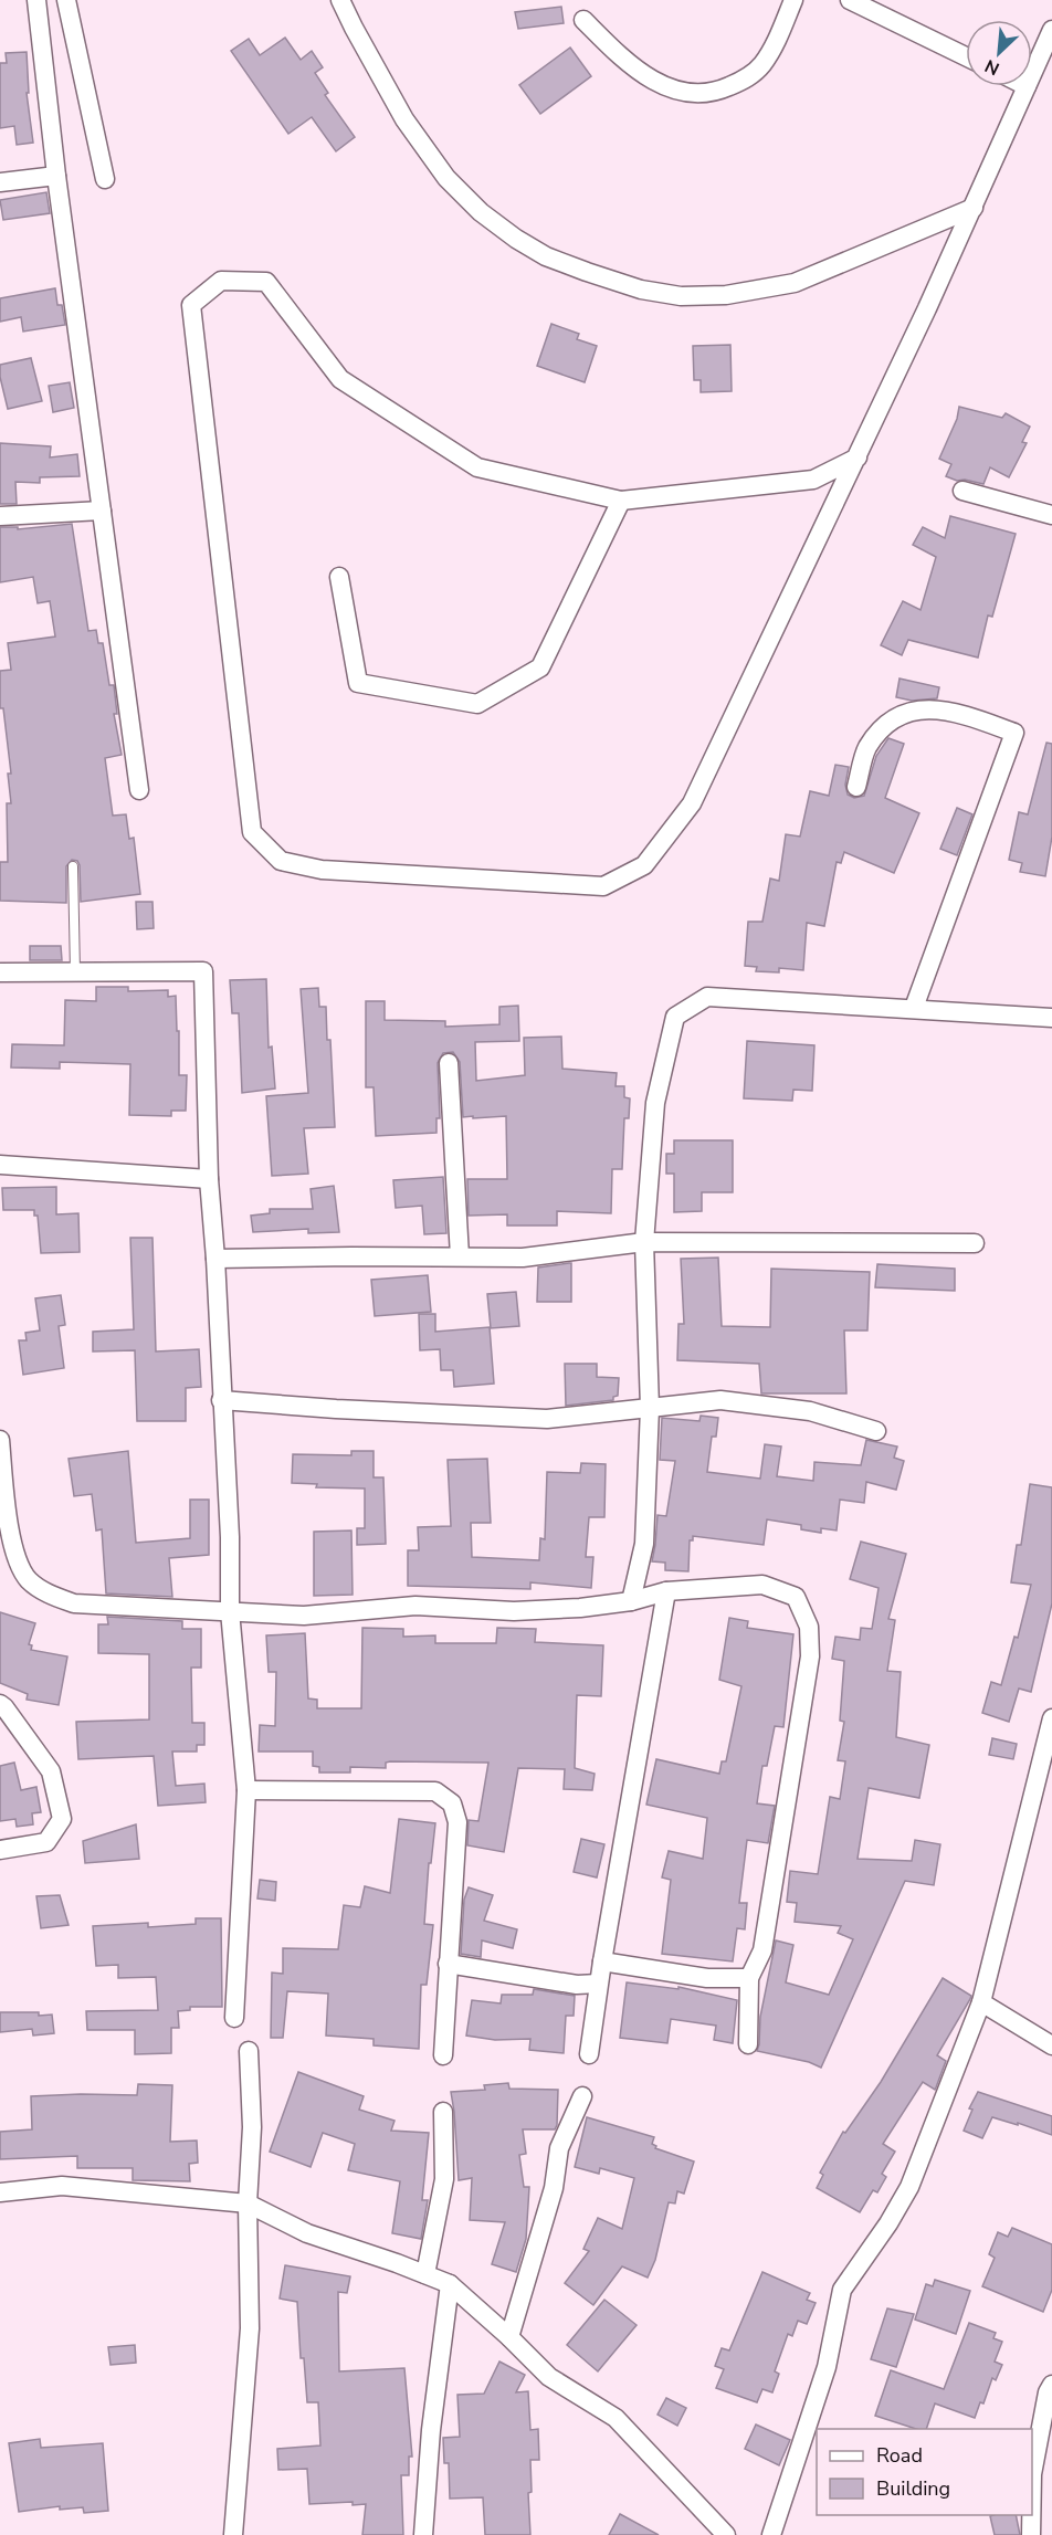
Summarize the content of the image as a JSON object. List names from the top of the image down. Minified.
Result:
{"legend":["Road","Building"],"north":"bottom left"}
